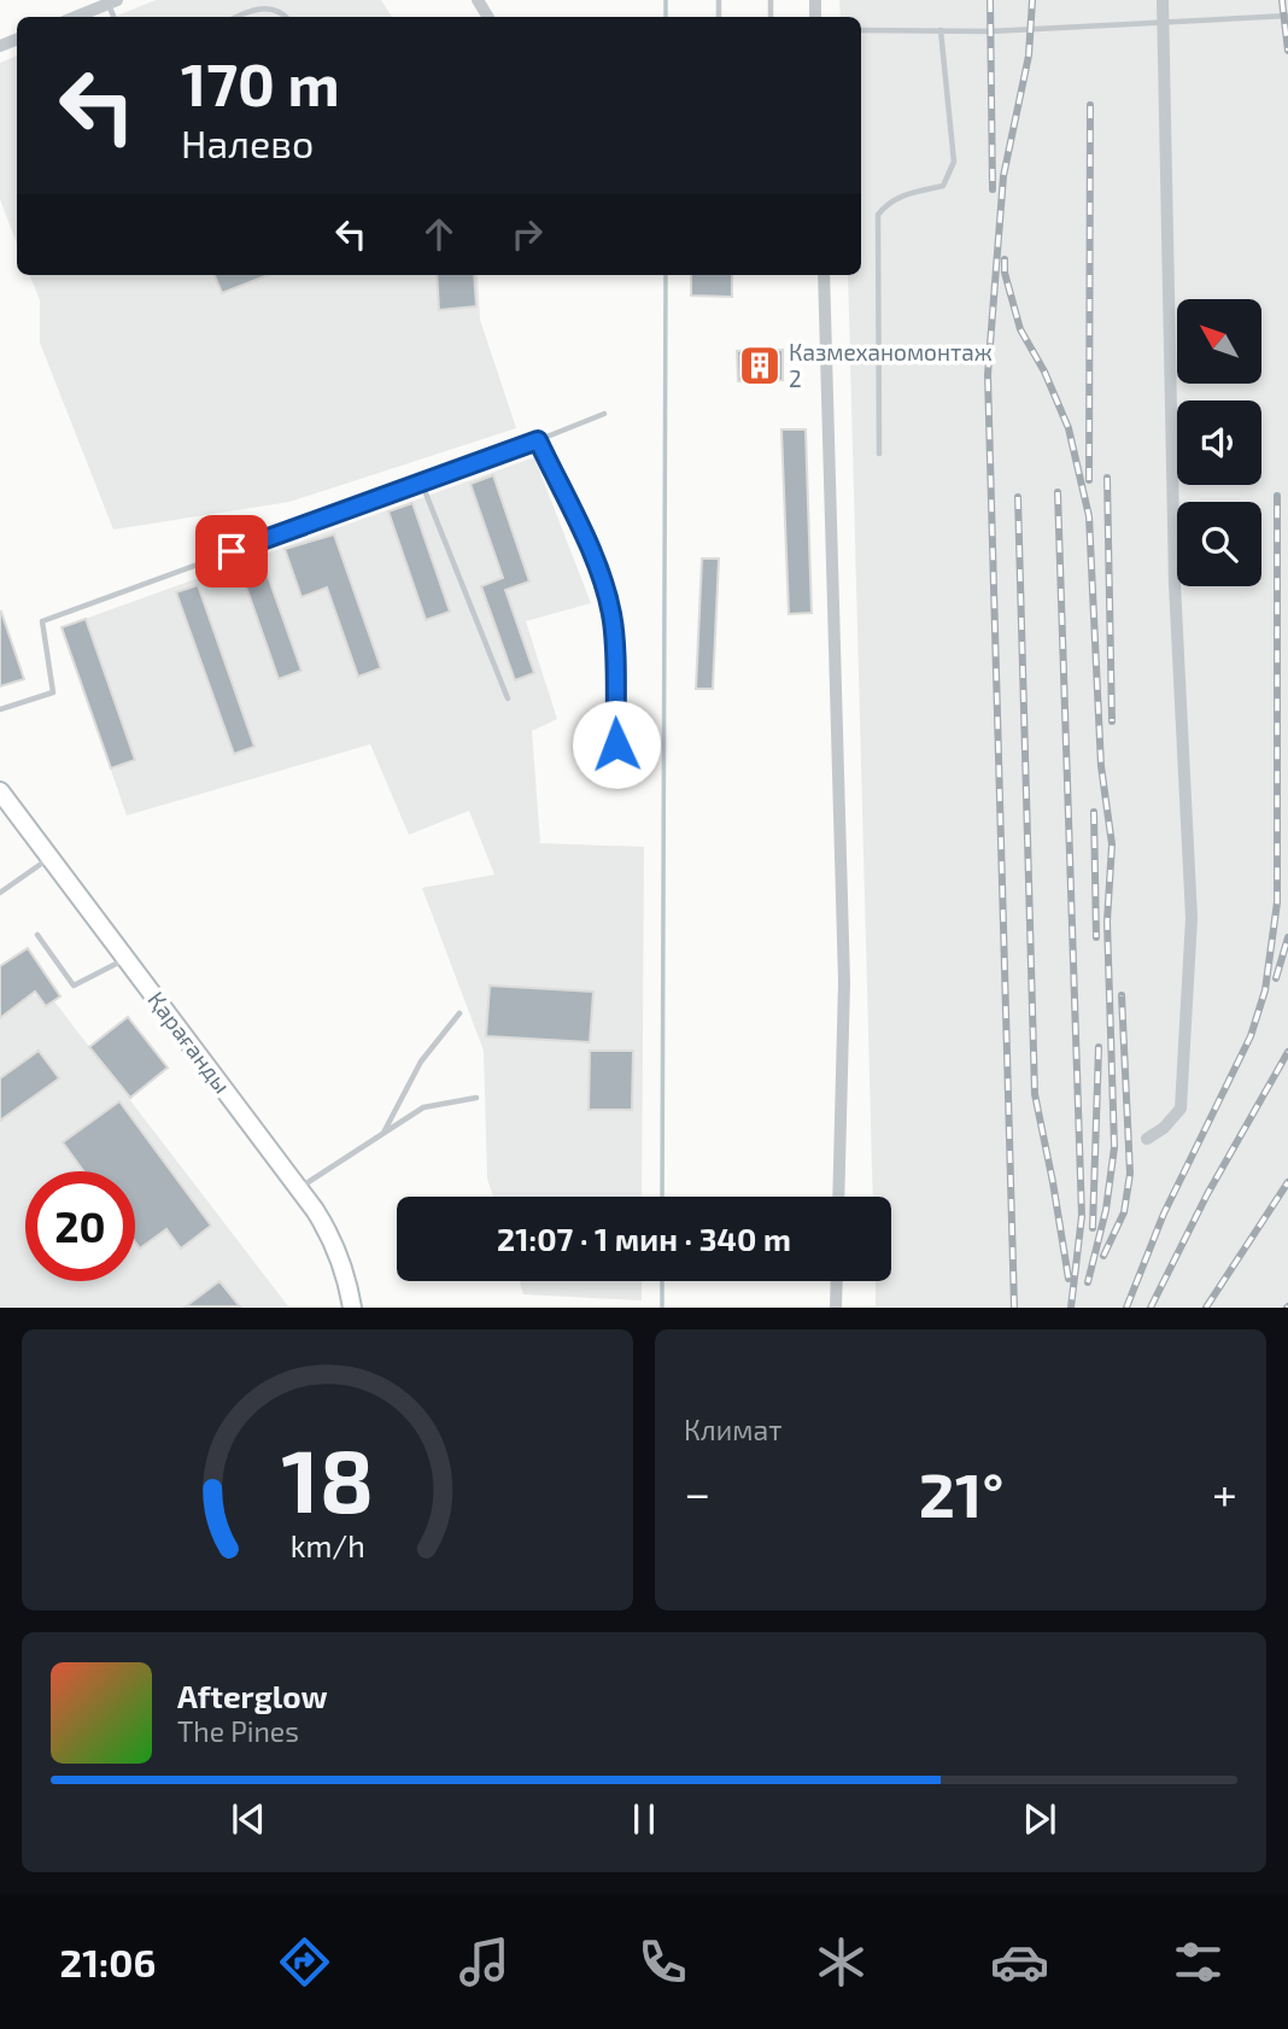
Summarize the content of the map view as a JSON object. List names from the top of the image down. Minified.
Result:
{"streets":{"main road":["Қарағанды"]},"places":{"building":["Казмеханомонтаж 2"]},"north":"top left","page":{"turn":["170 m","Налево"],"limit":"20","trip":"21:07 · 1 мин · 340 m","tile":"Климат","heat":["−","21°","+"],"song":["Afterglow","The Pines"],"tabs":"21:06","gauge":["18","km/h"]}}
